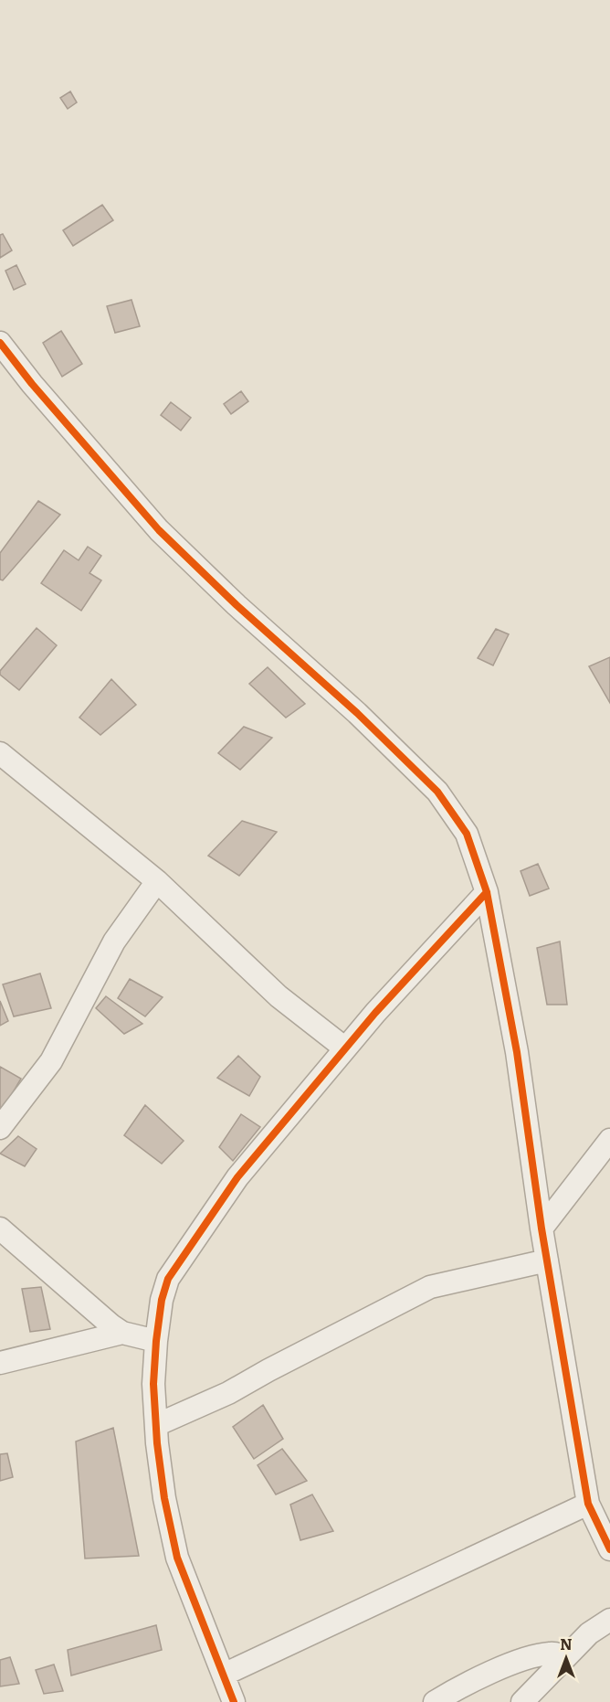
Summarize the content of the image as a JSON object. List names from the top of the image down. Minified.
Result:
{"north":"top"}
